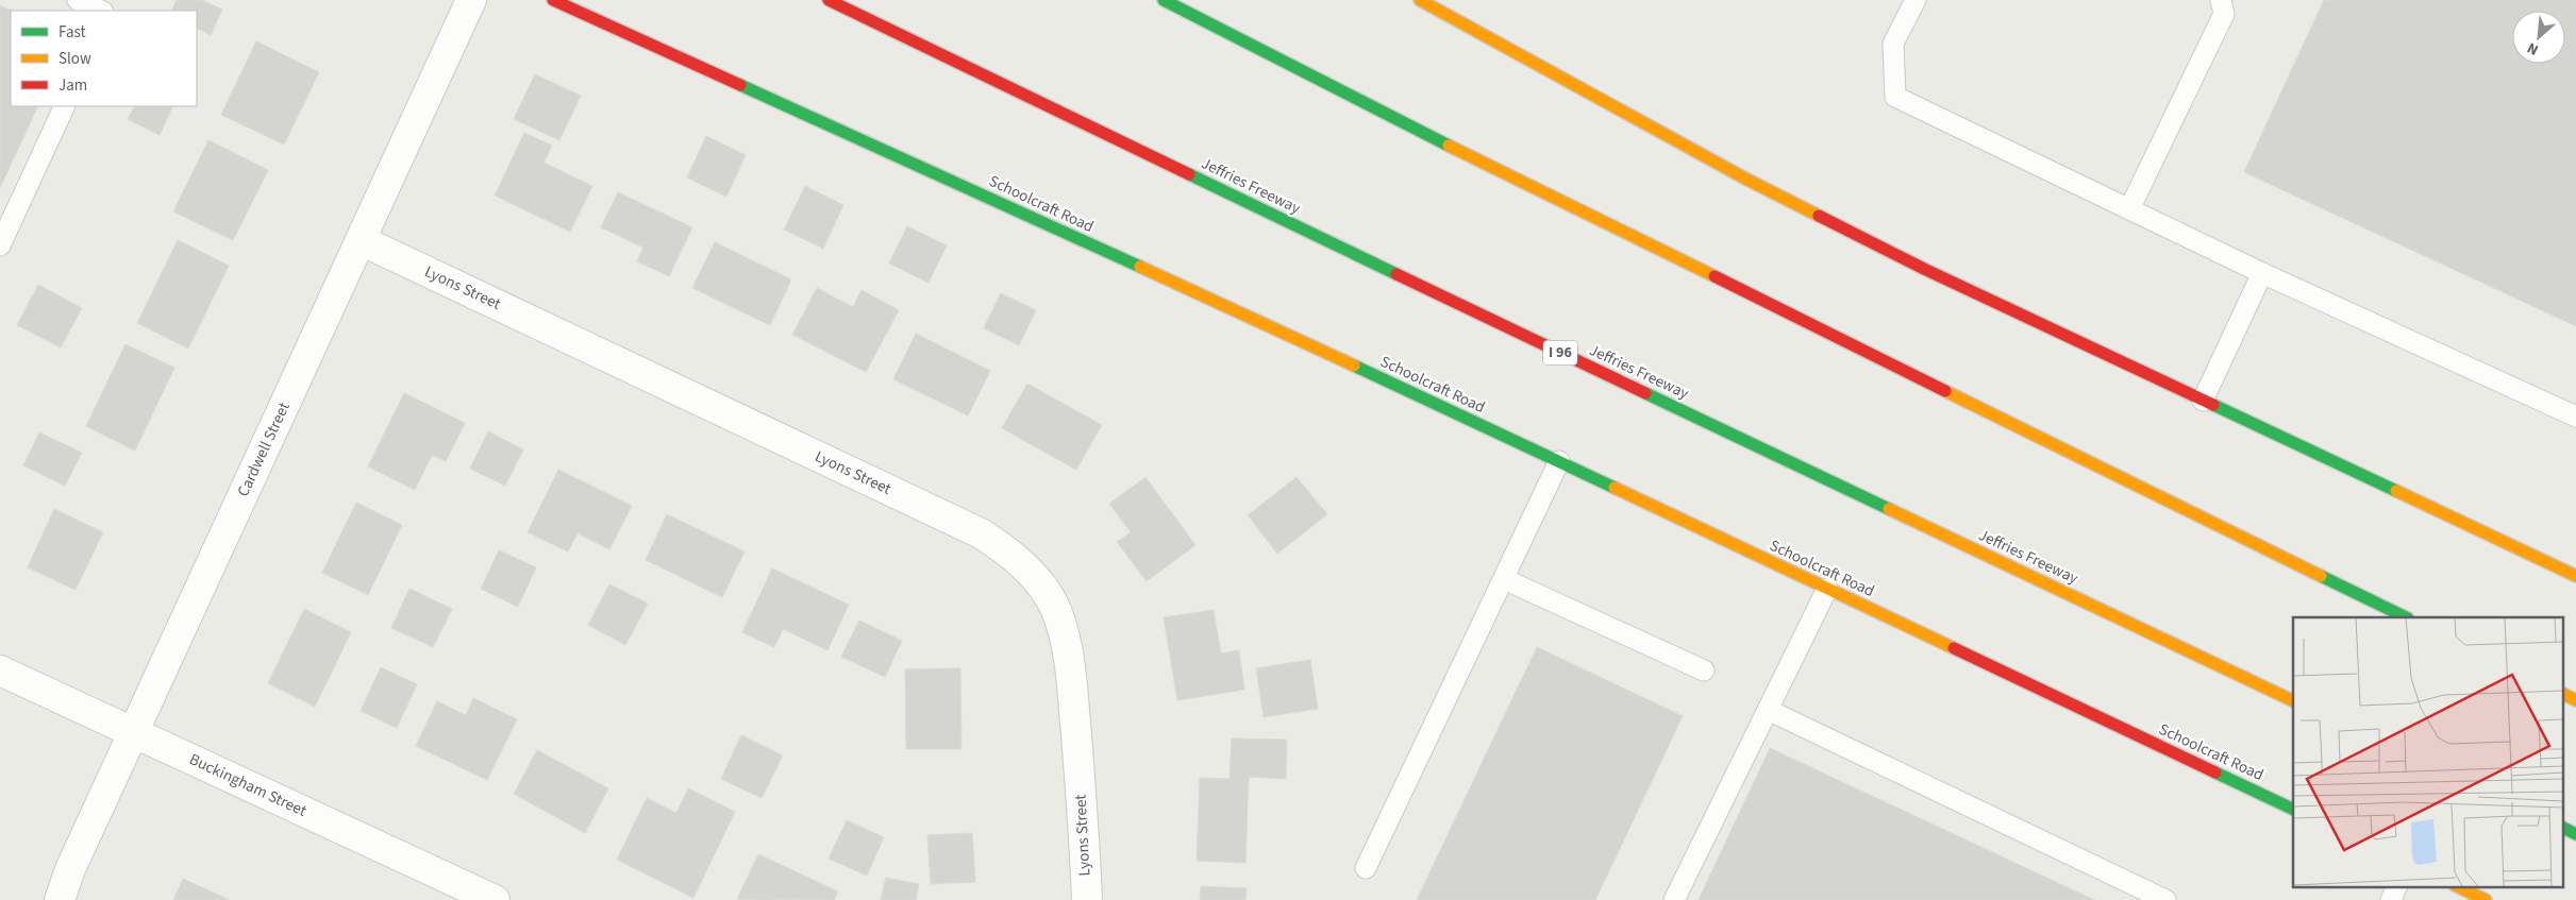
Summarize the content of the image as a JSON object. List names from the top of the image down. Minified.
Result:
{"streets":{"main road":["Jeffries Freeway","Schoolcraft Road","I 96"],"street":["Lyons Street","Cardwell Street","Buckingham Street"]},"crossings":[["Lyons Street","Cardwell Street"],["Cardwell Street","Buckingham Street"]],"legend":["Fast","Slow","Jam"],"north":"bottom left"}
